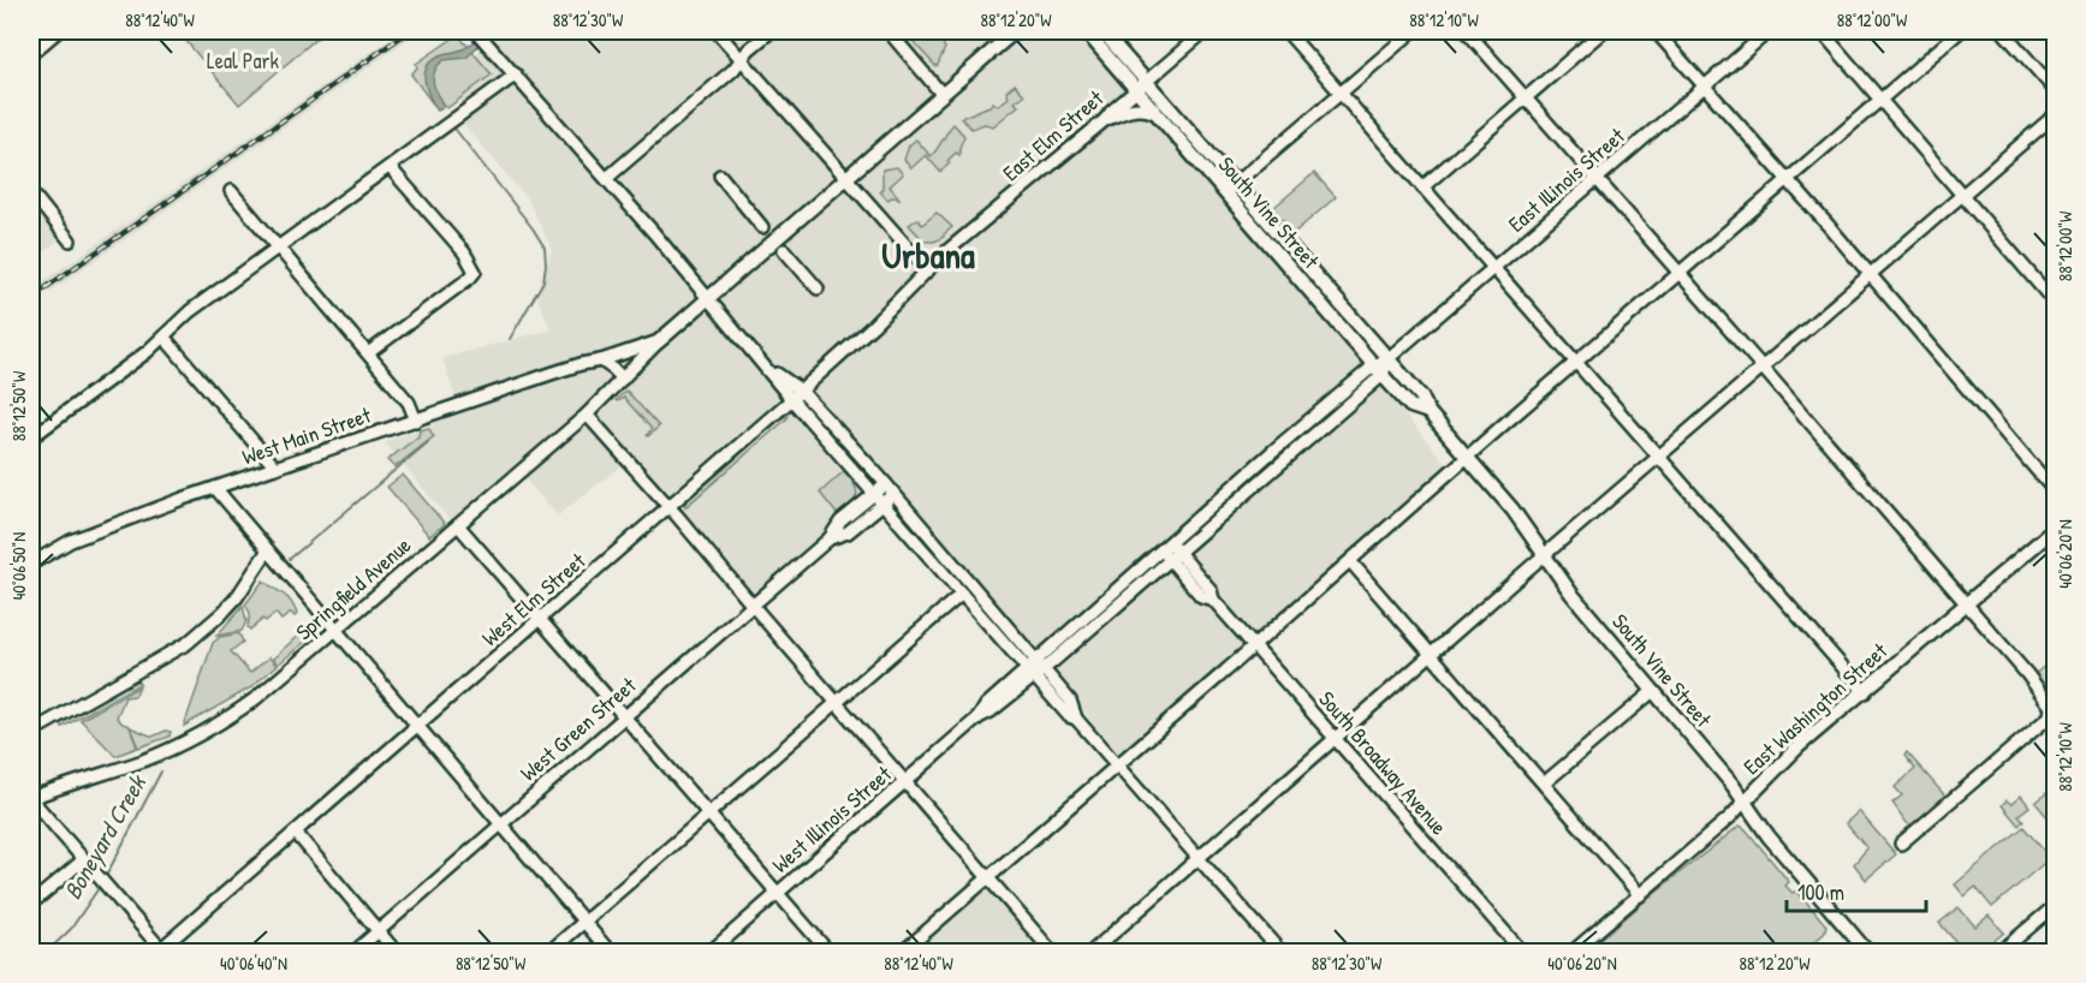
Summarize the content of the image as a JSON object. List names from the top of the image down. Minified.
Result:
{"streets":{"main road":["South Vine Street","West Main Street","East Washington Street"],"street":["East Elm Street","East Illinois Street","Springfield Avenue","West Elm Street","West Green Street","South Broadway Avenue","West Illinois Street"]},"crossings":[["East Elm Street","South Vine Street"],["East Elm Street","West Elm Street"],["East Illinois Street","South Vine Street"],["East Illinois Street","South Broadway Avenue"],["East Illinois Street","West Illinois Street"],["South Vine Street","East Washington Street"],["West Main Street","Springfield Avenue"],["South Broadway Avenue","West Illinois Street"]],"districts":["Urbana"],"water":["Boneyard Creek"],"parks":["Leal Park"],"scale_bar":"100 m","coordinates":["88°12'40\"W","88°12'30\"W","88°12'20\"W","88°12'10\"W","88°12'00\"W","88°12'50\"W","40°06'20\"N","40°06'50\"N","40°06'40\"N"]}
